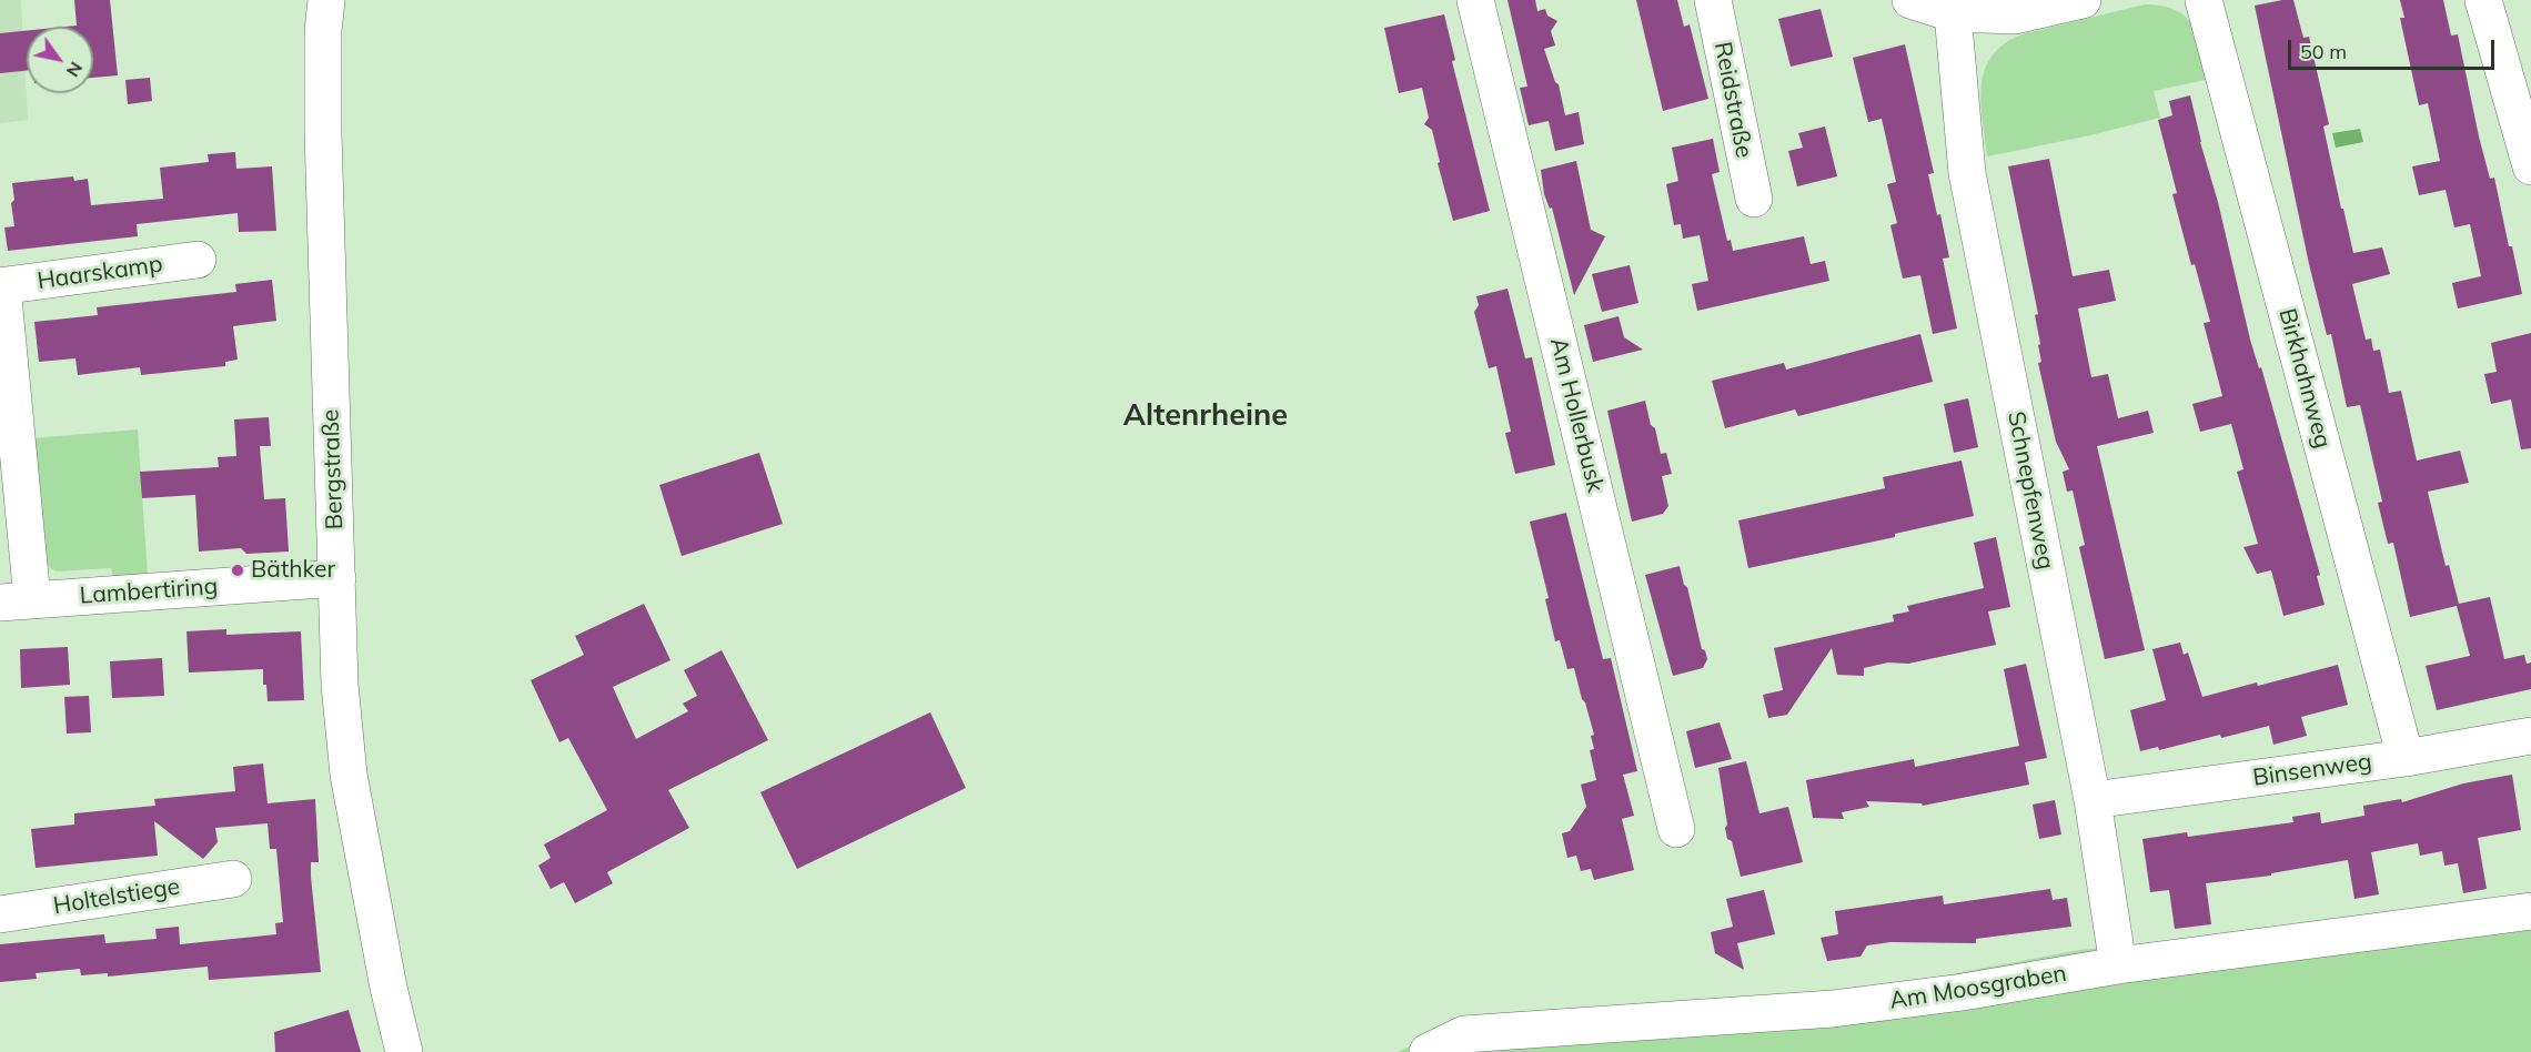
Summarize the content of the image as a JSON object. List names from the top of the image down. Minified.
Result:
{"streets":{"street":["Reidstraße","Haarskamp","Birkhahnweg","Am Hollerbusk","Bergstraße","Schnepfenweg","Lambertiring","Binsenweg","Holtelstiege","Am Moosgraben"]},"crossings":[["Haarskamp","Lambertiring"],["Birkhahnweg","Binsenweg"],["Bergstraße","Lambertiring"],["Schnepfenweg","Binsenweg"],["Schnepfenweg","Am Moosgraben"]],"districts":["Altenrheine"],"places":["Bäthker"],"scale_bar":"50 m","north":"bottom right"}
